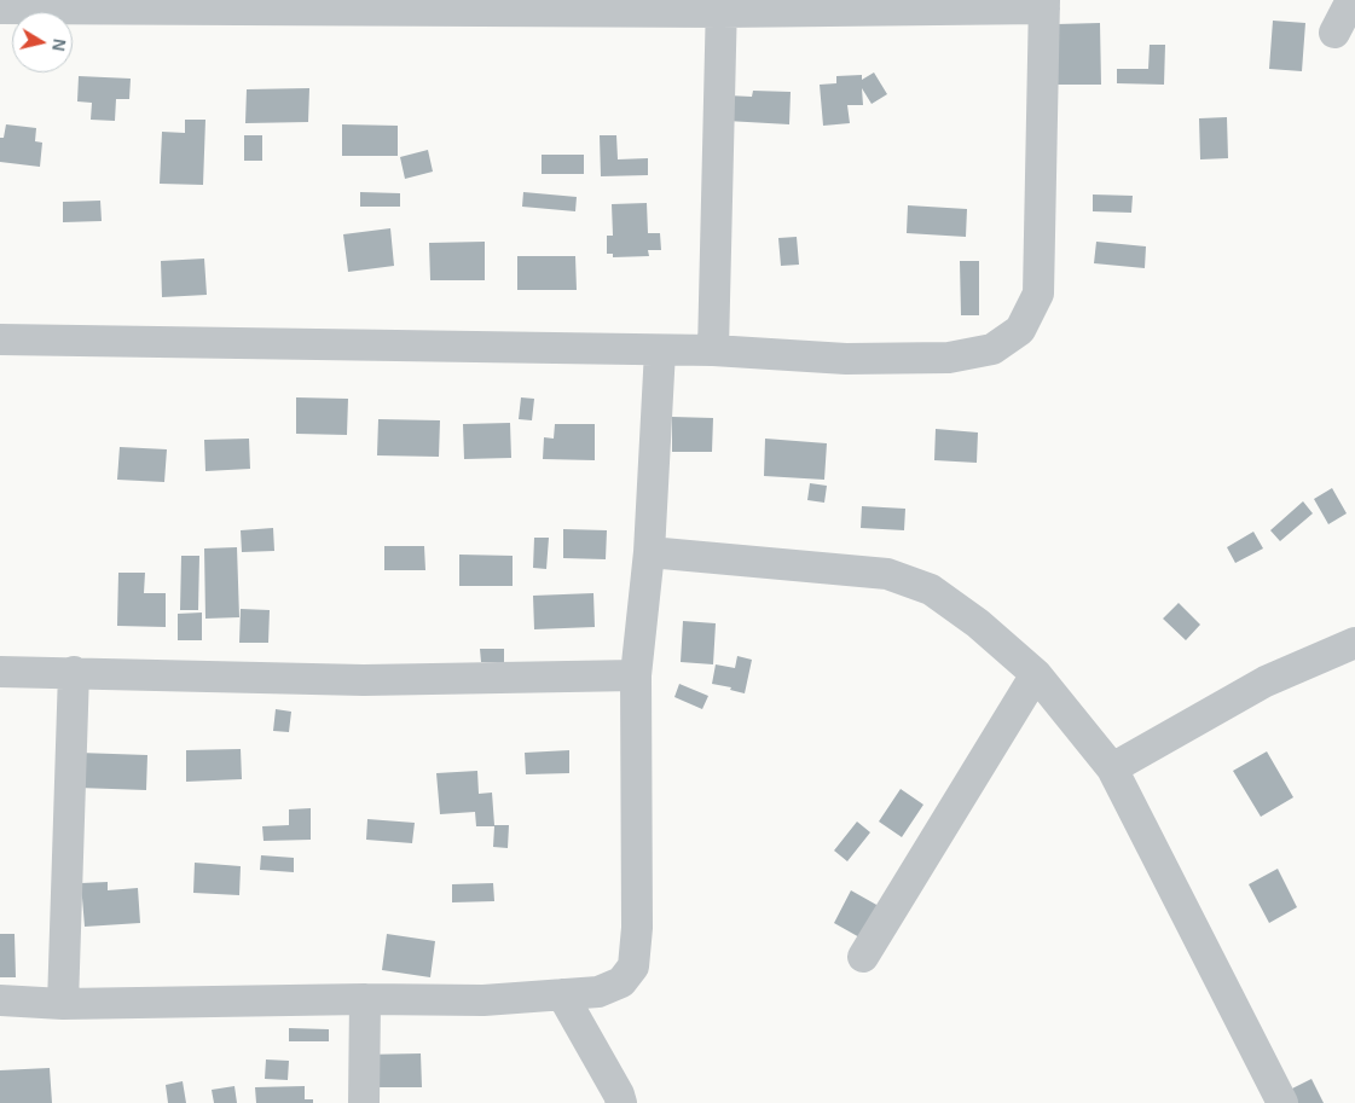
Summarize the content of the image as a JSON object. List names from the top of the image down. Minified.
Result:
{"north":"right"}
